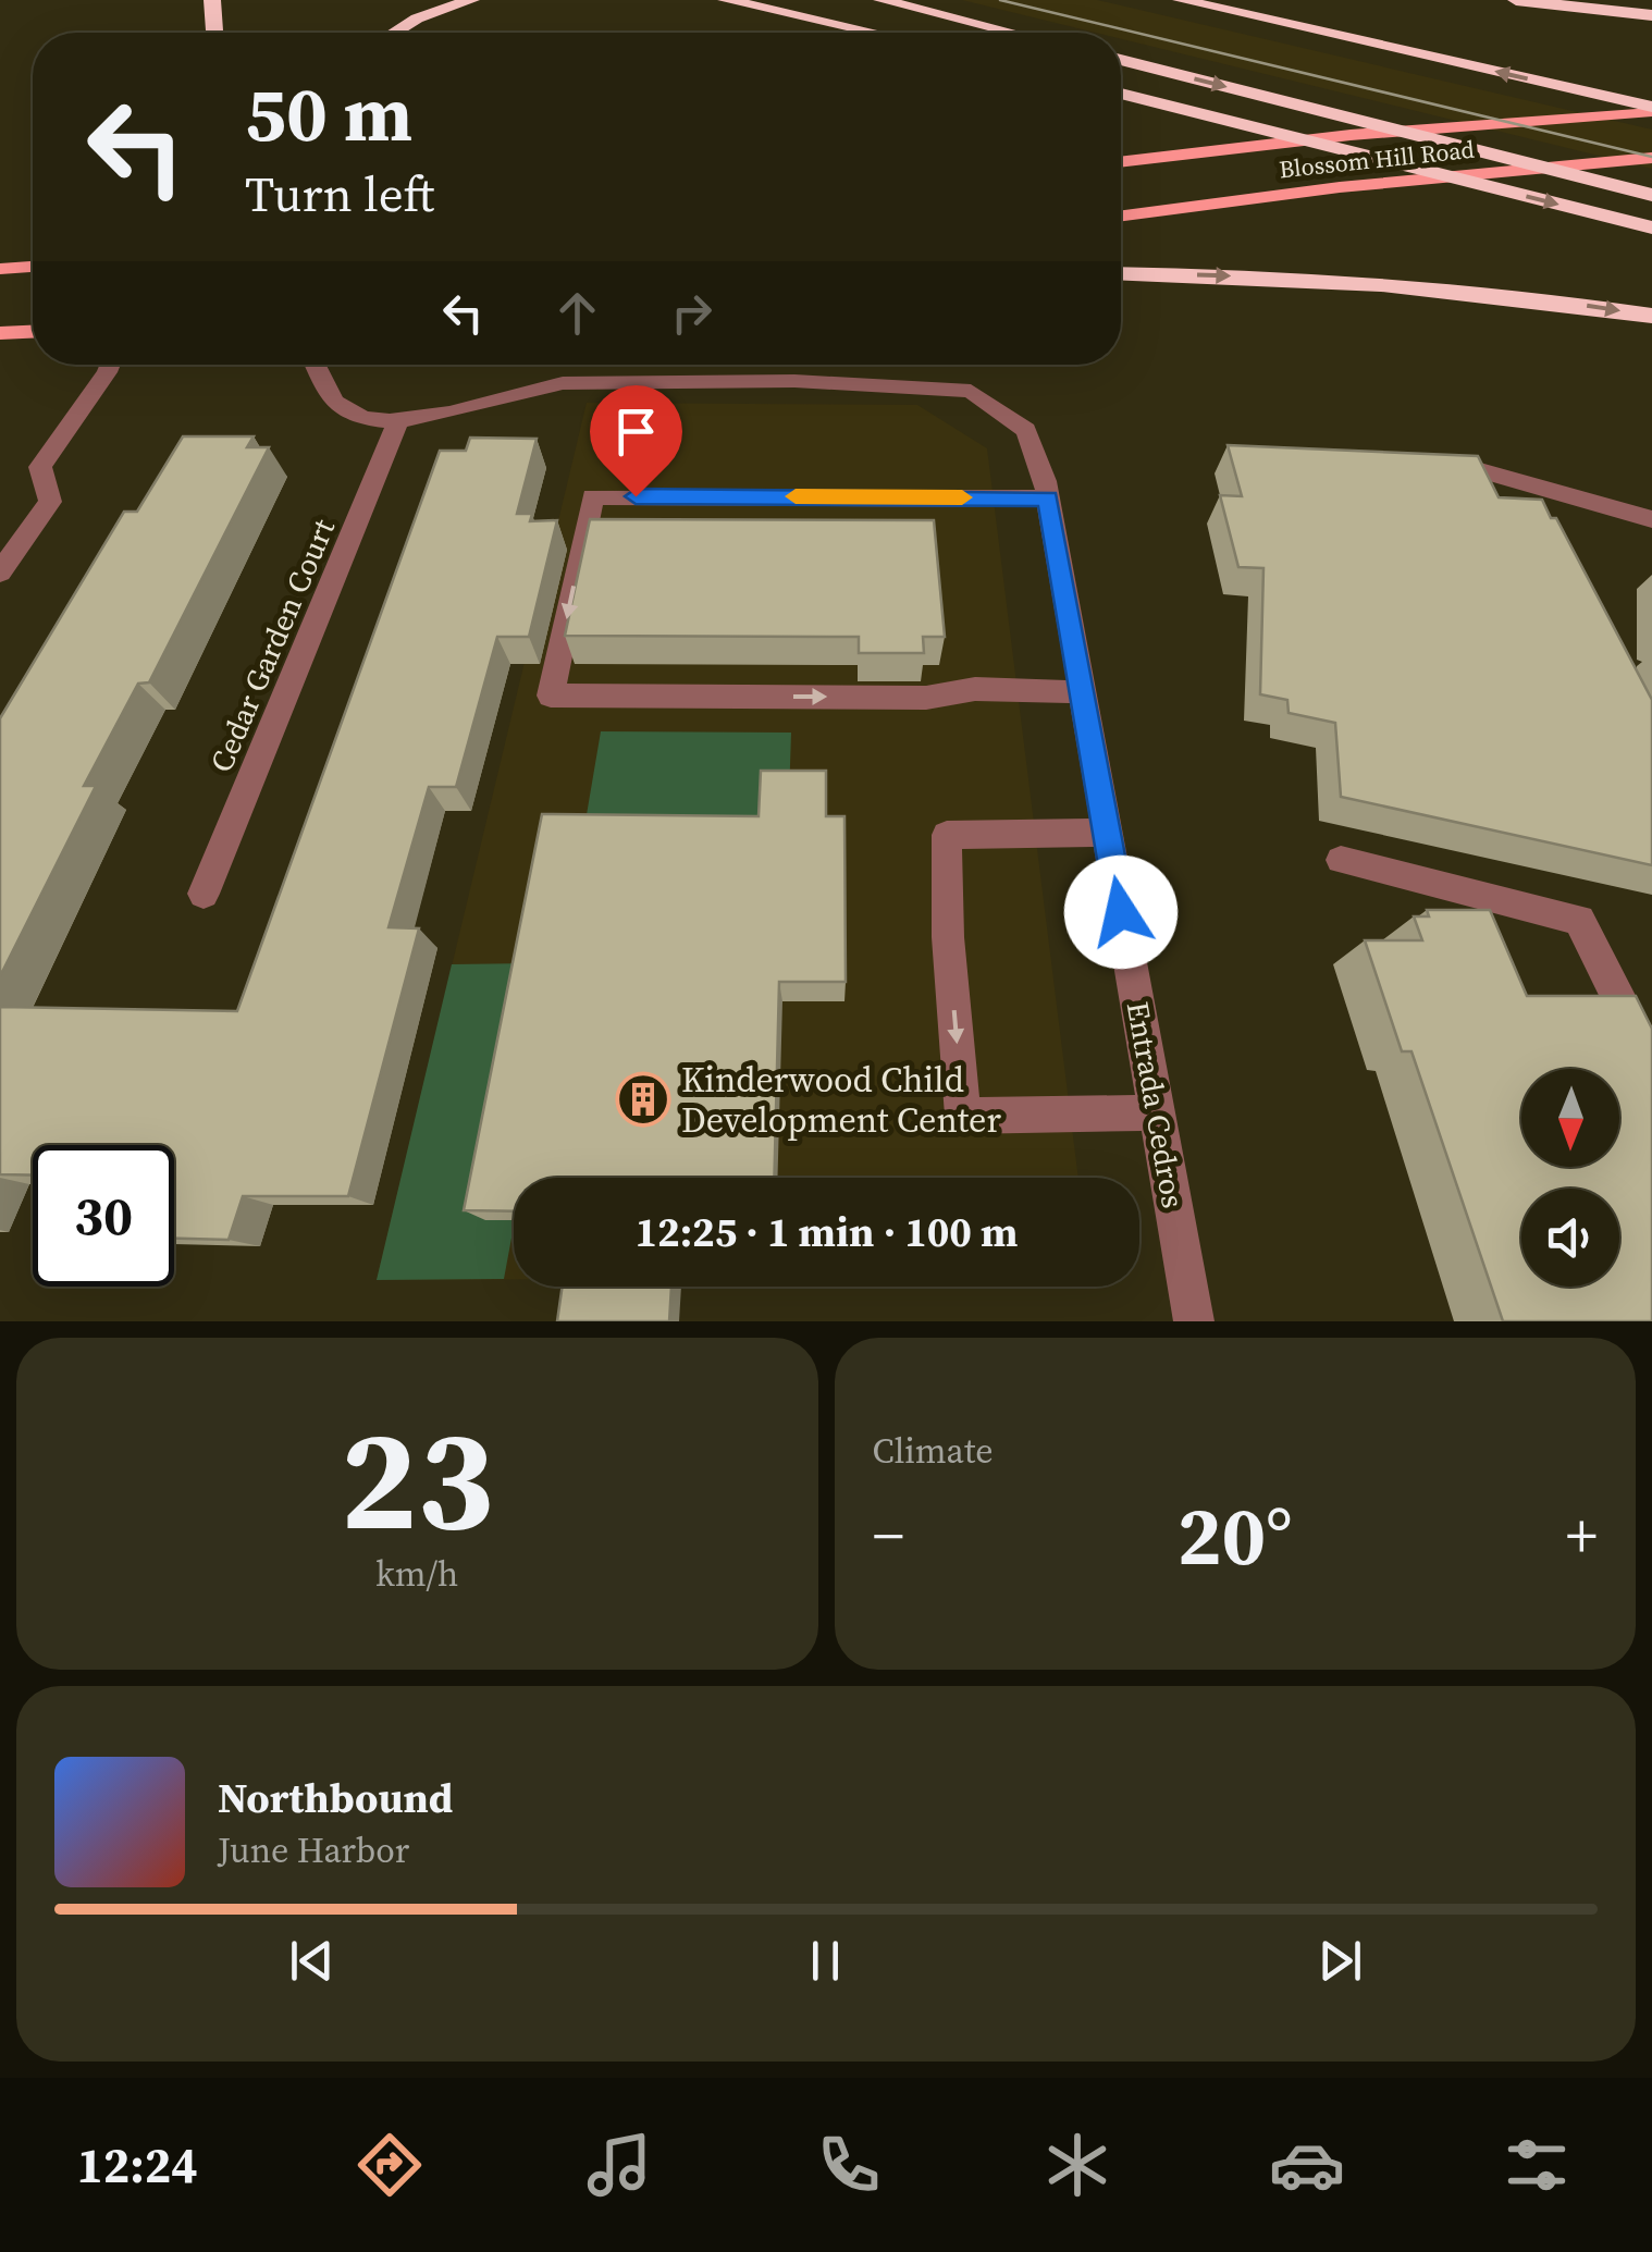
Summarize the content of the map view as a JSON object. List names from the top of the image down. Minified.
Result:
{"streets":{"main road":["Blossom Hill Road"],"street":["Cedar Garden Court","Entrada Cedros"]},"crossings":[["Cedar Garden Court","Entrada Cedros"]],"places":{"building":["Kinderwood Child Development Center"]},"north":"bottom","page":{"turn":["50 m","Turn left"],"limit":"30","trip":"12:25 · 1 min · 100 m","tile":[["23","km/h"],"Climate"],"heat":["−","20°","+"],"song":["Northbound","June Harbor"],"tabs":"12:24"}}
